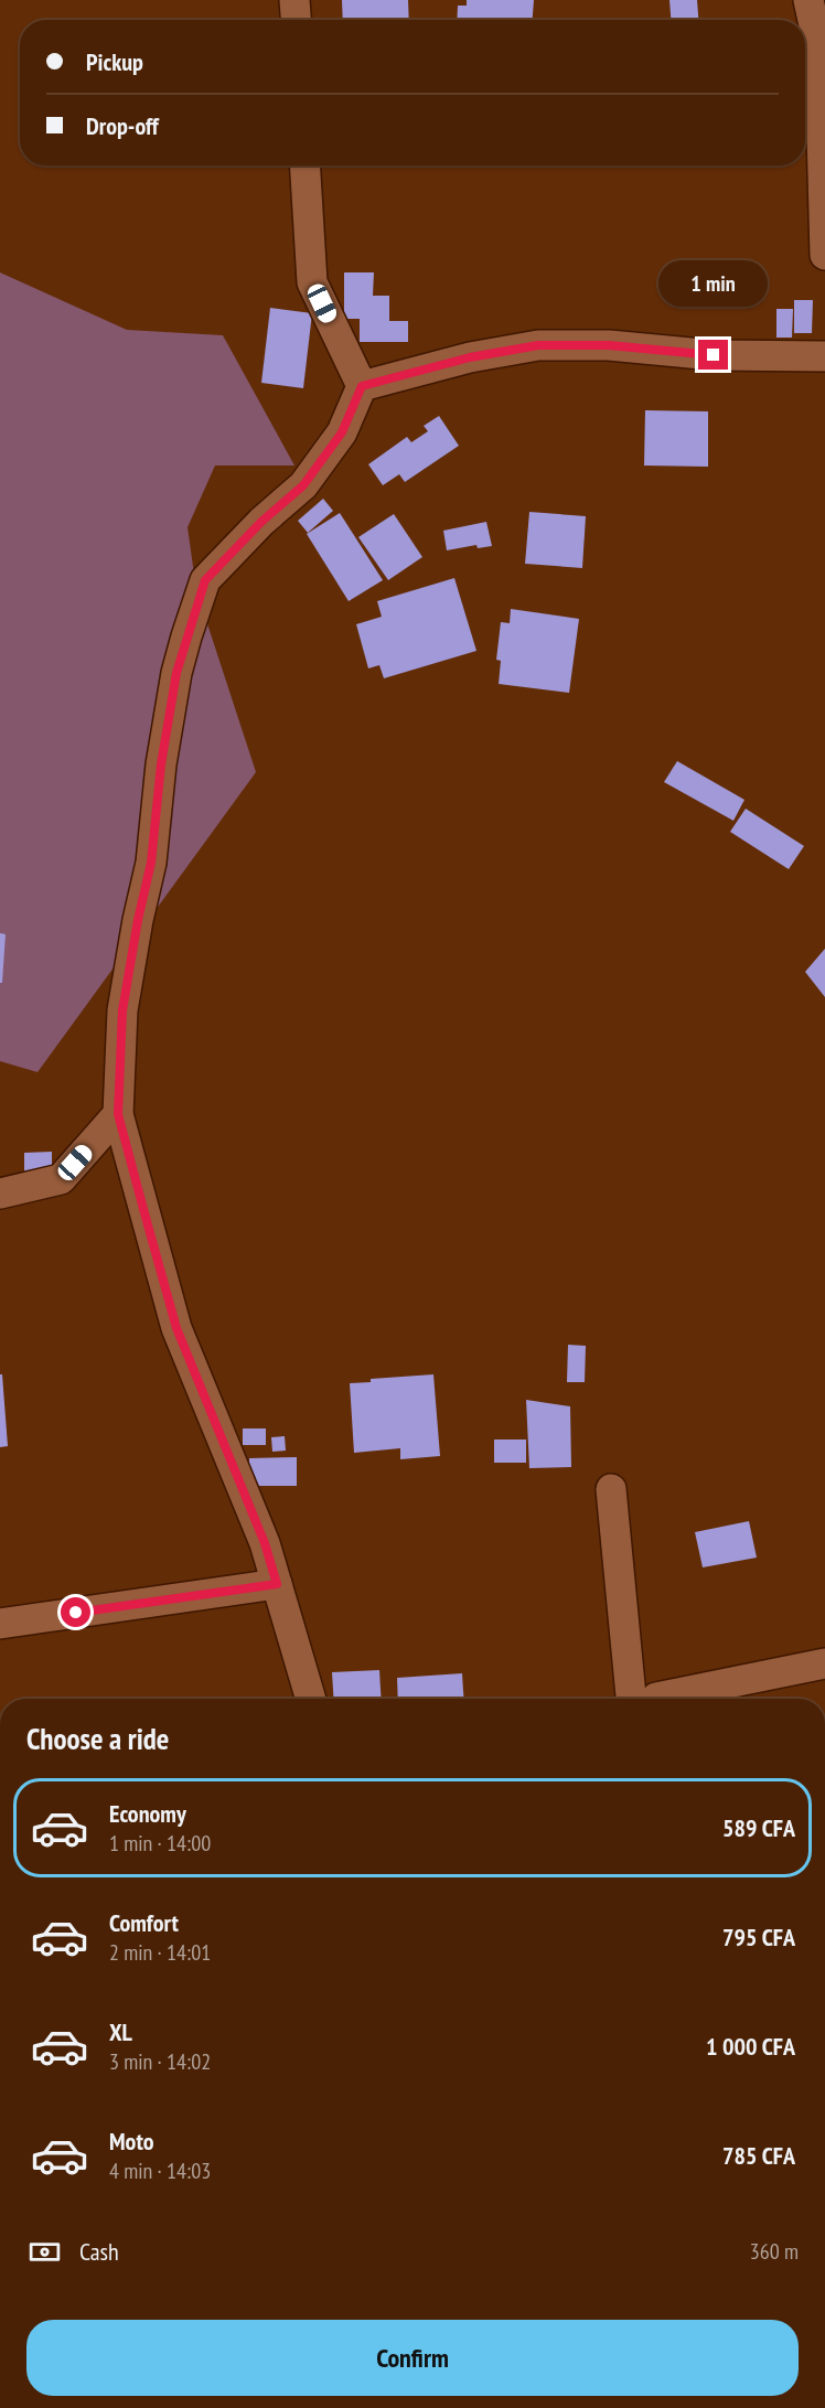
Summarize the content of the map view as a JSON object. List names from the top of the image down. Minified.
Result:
{"page":{"banner":["Pickup","Drop-off"],"bubble":"1 min","heading":"Choose a ride","list":[{"name":"Economy","note":"1 min · 14:00","value":"589 CFA"},{"name":"Comfort","note":"2 min · 14:01","value":"795 CFA"},{"name":"XL","note":"3 min · 14:02","value":"1 000 CFA"},{"name":"Moto","note":"4 min · 14:03","value":"785 CFA"}],"pay":["Cash","360 m"],"buttons":"Confirm"}}
